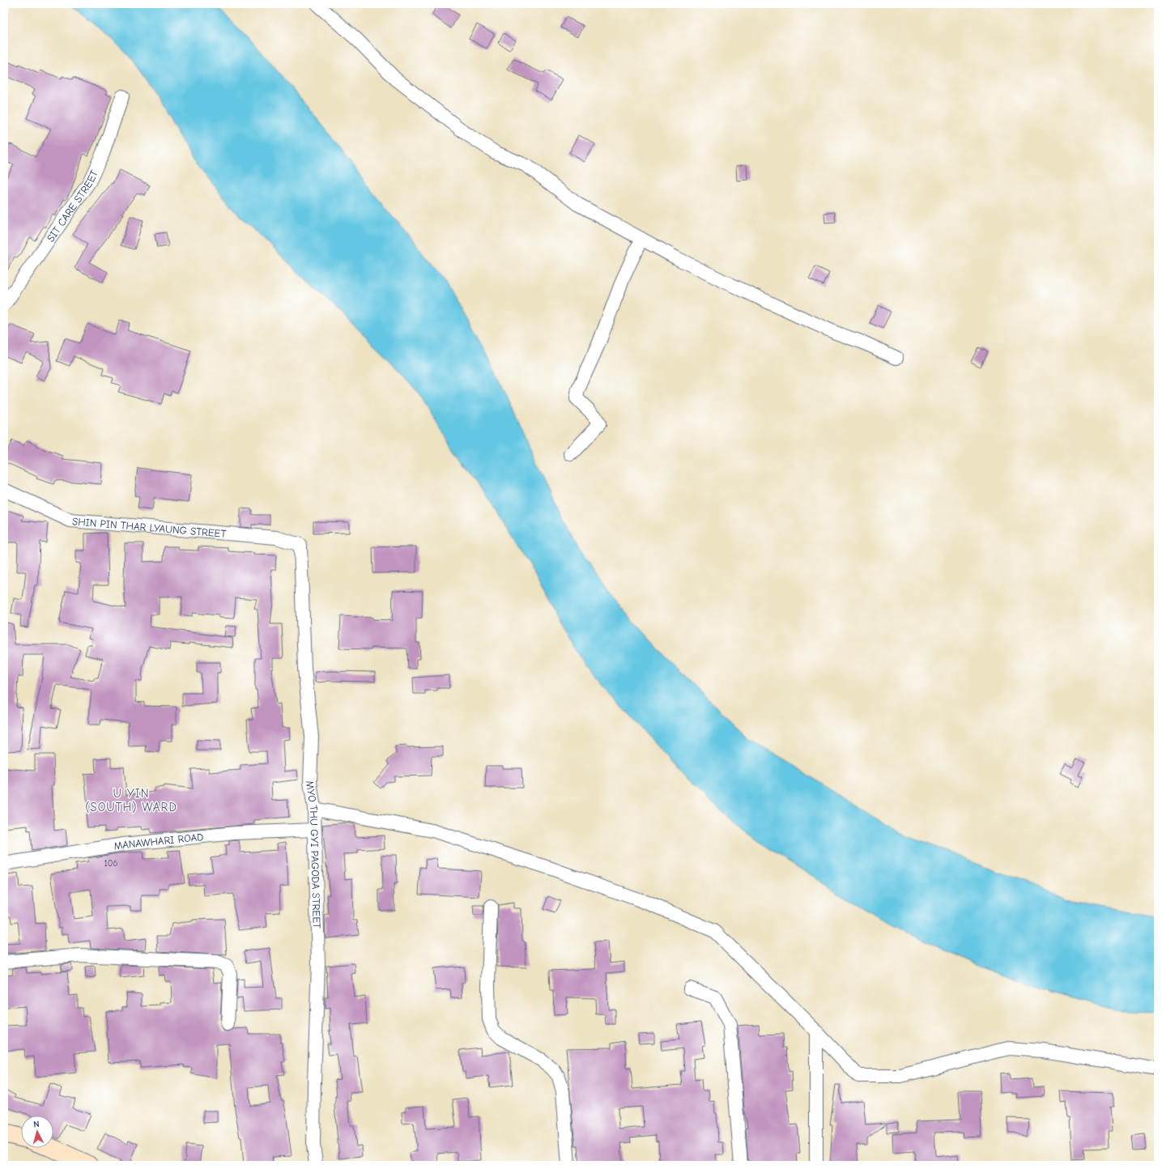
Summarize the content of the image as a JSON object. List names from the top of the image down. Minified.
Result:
{"streets":{"street":["SIT CARE STREET","SHIN PIN THAR LYAUNG STREET","MANAWHARI ROAD","MYO THU GYI PAGODA STREET"]},"crossings":[["SHIN PIN THAR LYAUNG STREET","MYO THU GYI PAGODA STREET"],["MANAWHARI ROAD","MYO THU GYI PAGODA STREET"]],"districts":["U YIN (SOUTH) WARD"],"house_numbers":["106"],"north":"top"}
